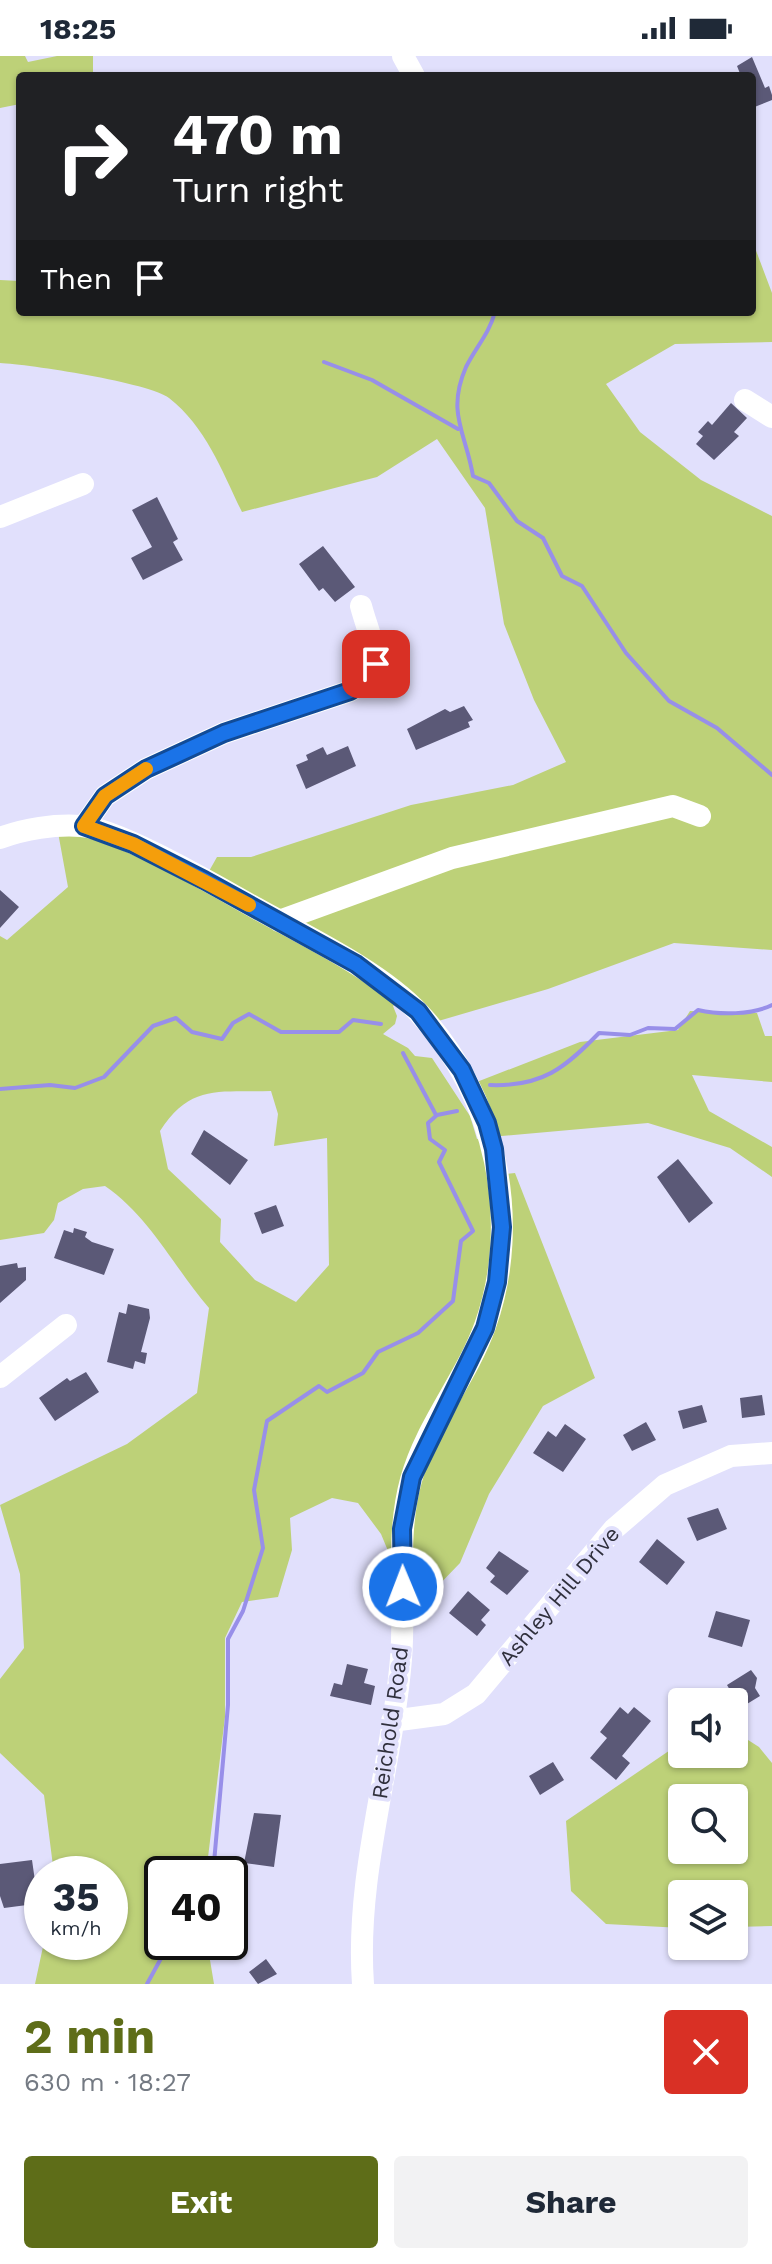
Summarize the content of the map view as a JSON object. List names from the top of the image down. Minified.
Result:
{"streets":{"street":["Ashley Hill Drive","Reichold Road"]},"crossings":[["Ashley Hill Drive","Reichold Road"]],"page":{"status":"18:25","turn":["470 m","Turn right"],"then":"Then","speed":"35 km/h","limit":"40","heading":["2 min","630 m · 18:27"],"buttons":["Exit","Share"]}}
